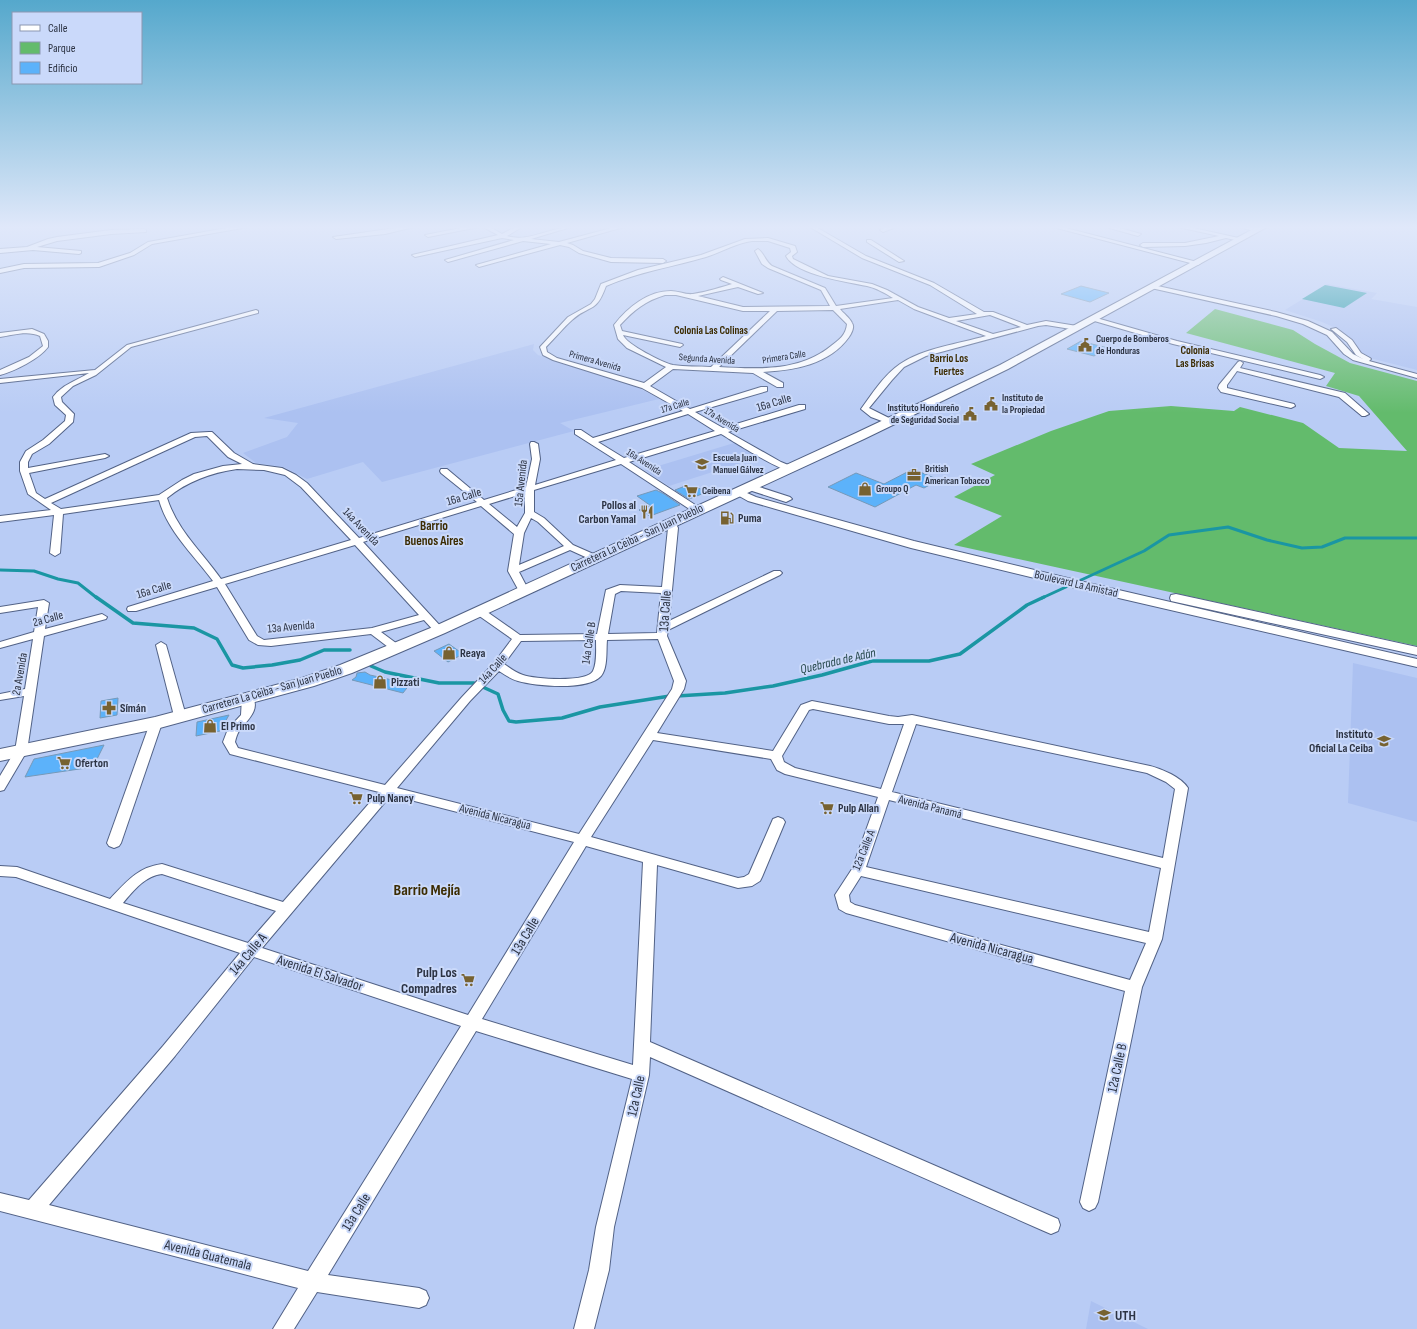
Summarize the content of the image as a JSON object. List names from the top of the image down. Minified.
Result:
{"streets":{"main road":["Carretera La Ceiba - San Juan Pueblo"],"street":["Primera Calle","Segunda Avenida","Primera Avenida","16a Calle","17a Calle","17a Avenida","16a Avenida","15a Avenida","14a Avenida","Boulevard La Amistad","13a Calle","2a Calle","13a Avenida","14a Calle B","14a Calle","2a Avenida","Avenida Panamá","Avenida Nicaragua","12a Calle A","14a Calle A","Avenida El Salvador","12a Calle B","12a Calle","Avenida Guatemala"]},"crossings":[["Primera Calle","Segunda Avenida"],["Primera Avenida","17a Avenida"],["16a Calle","17a Avenida"],["16a Calle","16a Avenida"],["16a Calle","15a Avenida"],["16a Calle","14a Avenida"],["16a Calle","13a Avenida"],["17a Calle","17a Avenida"],["17a Calle","16a Avenida"],["17a Avenida","Carretera La Ceiba - San Juan Pueblo"],["16a Avenida","Carretera La Ceiba - San Juan Pueblo"],["14a Avenida","Carretera La Ceiba - San Juan Pueblo"],["14a Avenida","13a Avenida"],["Carretera La Ceiba - San Juan Pueblo","Boulevard La Amistad"],["Carretera La Ceiba - San Juan Pueblo","13a Calle"],["Carretera La Ceiba - San Juan Pueblo","2a Avenida"],["Carretera La Ceiba - San Juan Pueblo","Avenida Nicaragua"],["13a Calle","14a Calle B"],["13a Calle","Avenida Nicaragua"],["13a Calle","Avenida El Salvador"],["13a Calle","Avenida Guatemala"],["2a Calle","2a Avenida"],["14a Calle B","14a Calle"],["14a Calle","14a Calle A"],["Avenida Panamá","12a Calle A"],["Avenida Panamá","12a Calle B"],["Avenida Nicaragua","12a Calle A"],["Avenida Nicaragua","14a Calle A"],["Avenida Nicaragua","12a Calle B"],["Avenida Nicaragua","12a Calle"],["12a Calle A","12a Calle B"],["14a Calle A","Avenida El Salvador"],["14a Calle A","Avenida Guatemala"],["Avenida El Salvador","12a Calle"]],"districts":["Colonia Las Colinas","Colonia Las Brisas","Barrio Los Fuertes","Barrio Buenos Aires","Barrio Mejía"],"water":["Quebrada de Adán"],"places":{"public building":["Cuerpo de Bomberos de Honduras","Instituto de la Propiedad","Instituto Hondureño de Seguridad Social"],"school or university":["Escuela Juan Manuel Gálvez","Instituto Oficial La Ceiba","UTH"],"office":["British American Tobacco"],"shop":["Groupo Q","Reaya","Pizzati","El Primo"],"supermarket":["Ceibena","Oferton","Pulp Nancy","Pulp Allan","Pulp Los Compadres"],"restaurant":["Pollos al Carbon Yamal"],"fuel station":["Puma"],"pharmacy":["Símán"]},"legend":["Calle","Parque","Edificio"]}
